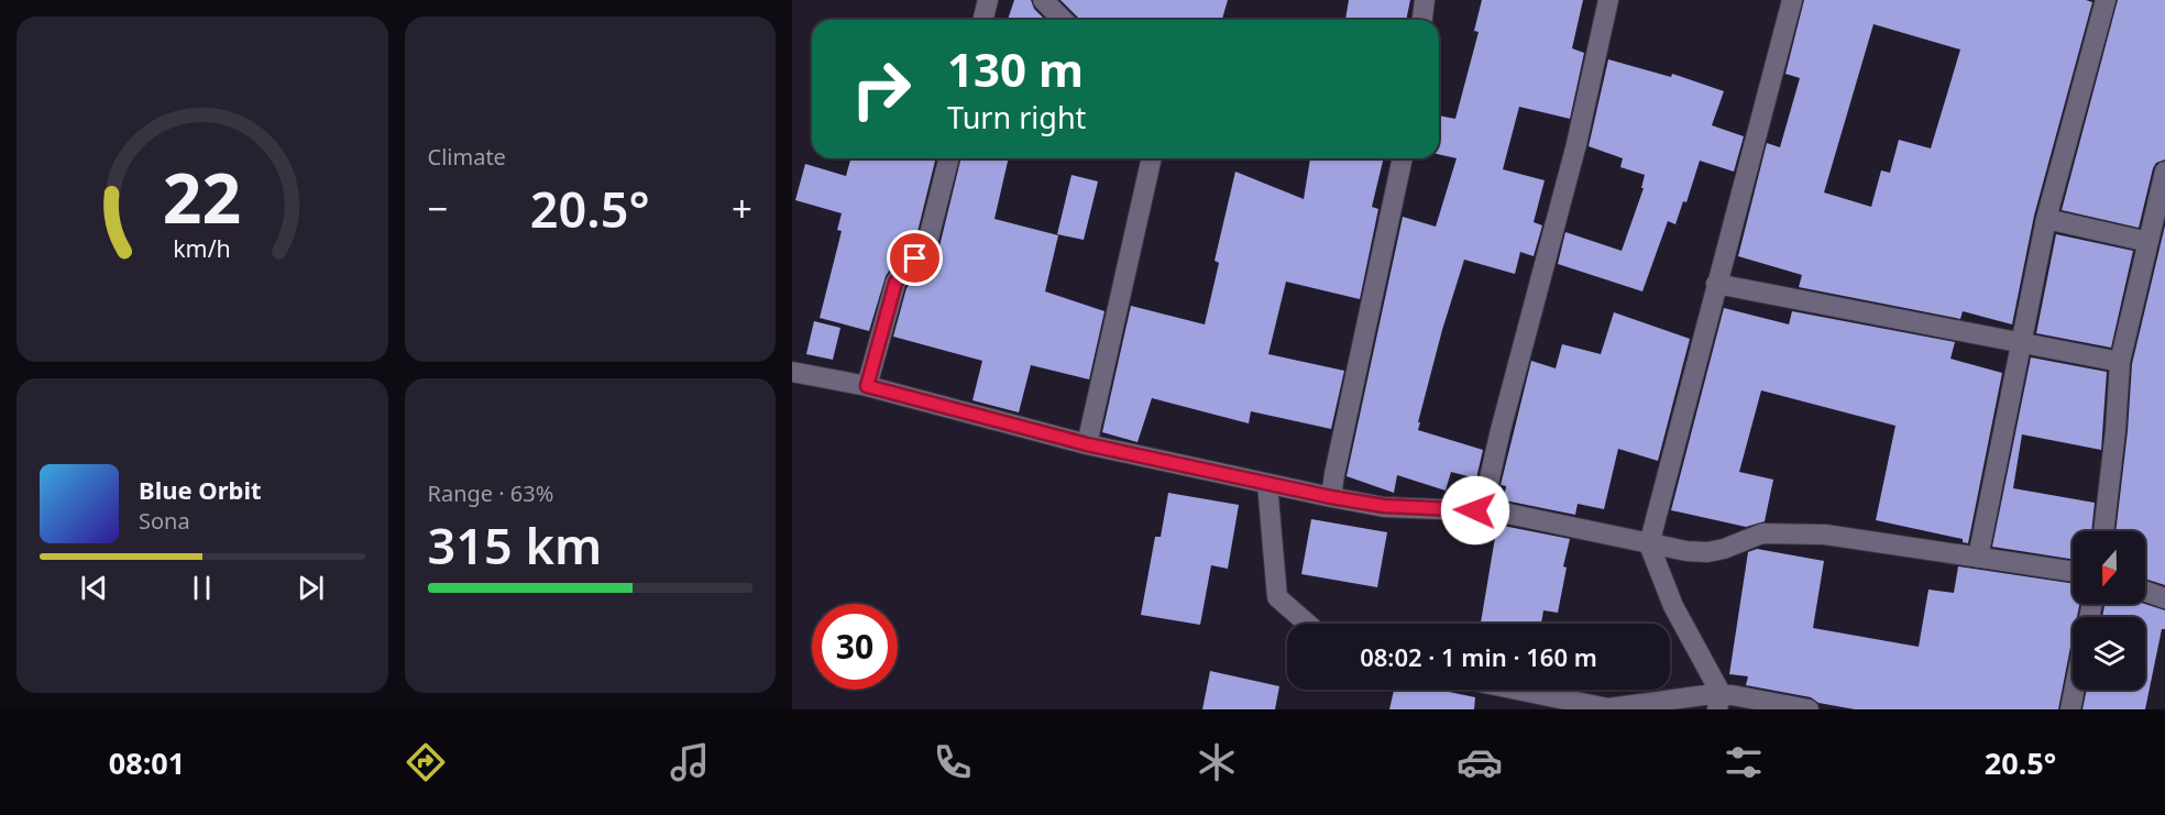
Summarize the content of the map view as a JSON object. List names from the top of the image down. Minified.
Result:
{"north":"bottom","page":{"tile":["Climate",["Range · 63%","315 km"]],"turn":["130 m","Turn right"],"heat":["−","20.5°","+"],"song":["Blue Orbit","Sona"],"limit":"30","trip":"08:02 · 1 min · 160 m","tabs":["08:01","20.5°"],"gauge":["22","km/h"]}}
